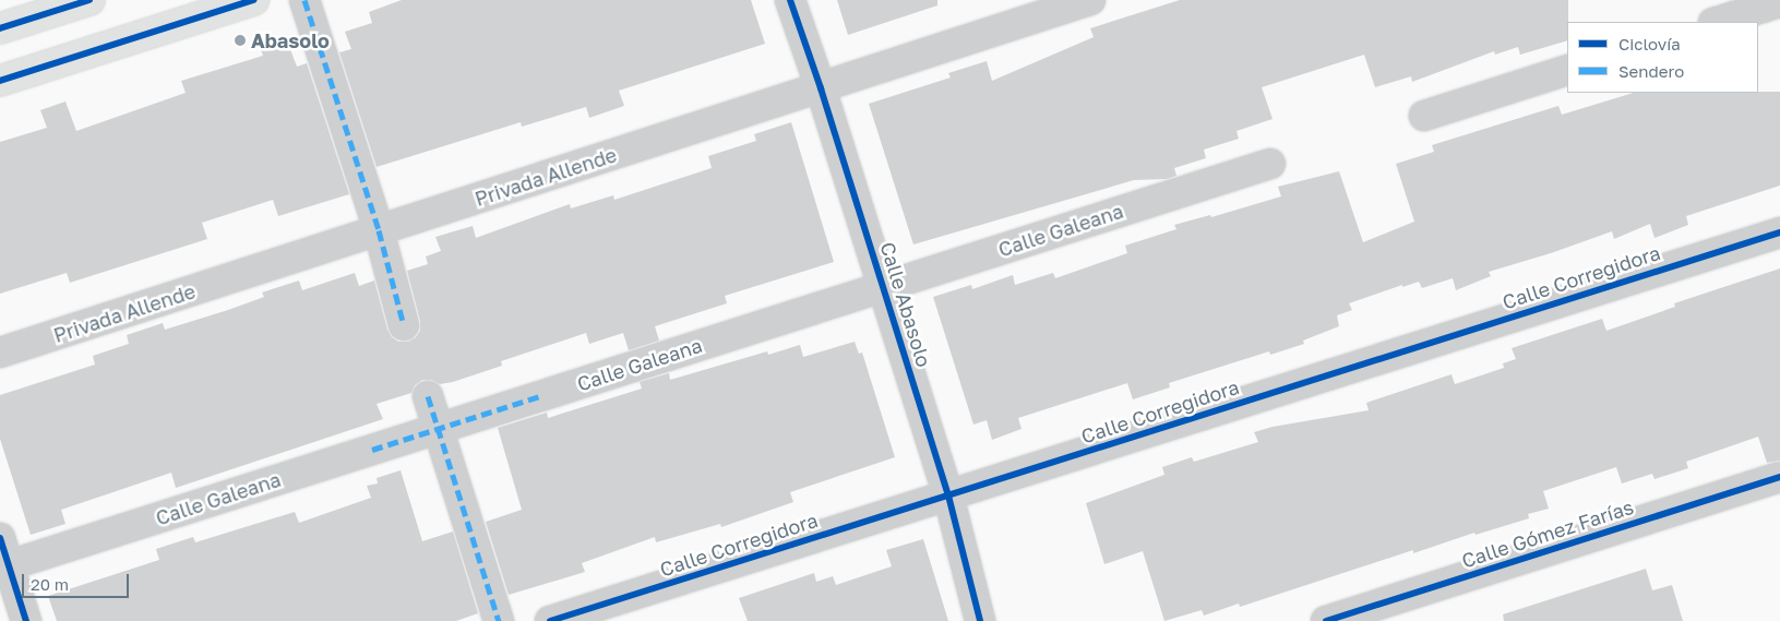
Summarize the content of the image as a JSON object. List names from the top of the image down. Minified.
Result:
{"streets":{"street":["Privada Allende","Calle Galeana","Calle Corregidora","Calle Abasolo","Calle Gómez Farías"]},"crossings":[["Privada Allende","Calle Abasolo"],["Calle Galeana","Calle Abasolo"],["Calle Corregidora","Calle Abasolo"]],"places":["Abasolo"],"legend":["Ciclovía","Sendero"],"scale_bar":"20 m"}
